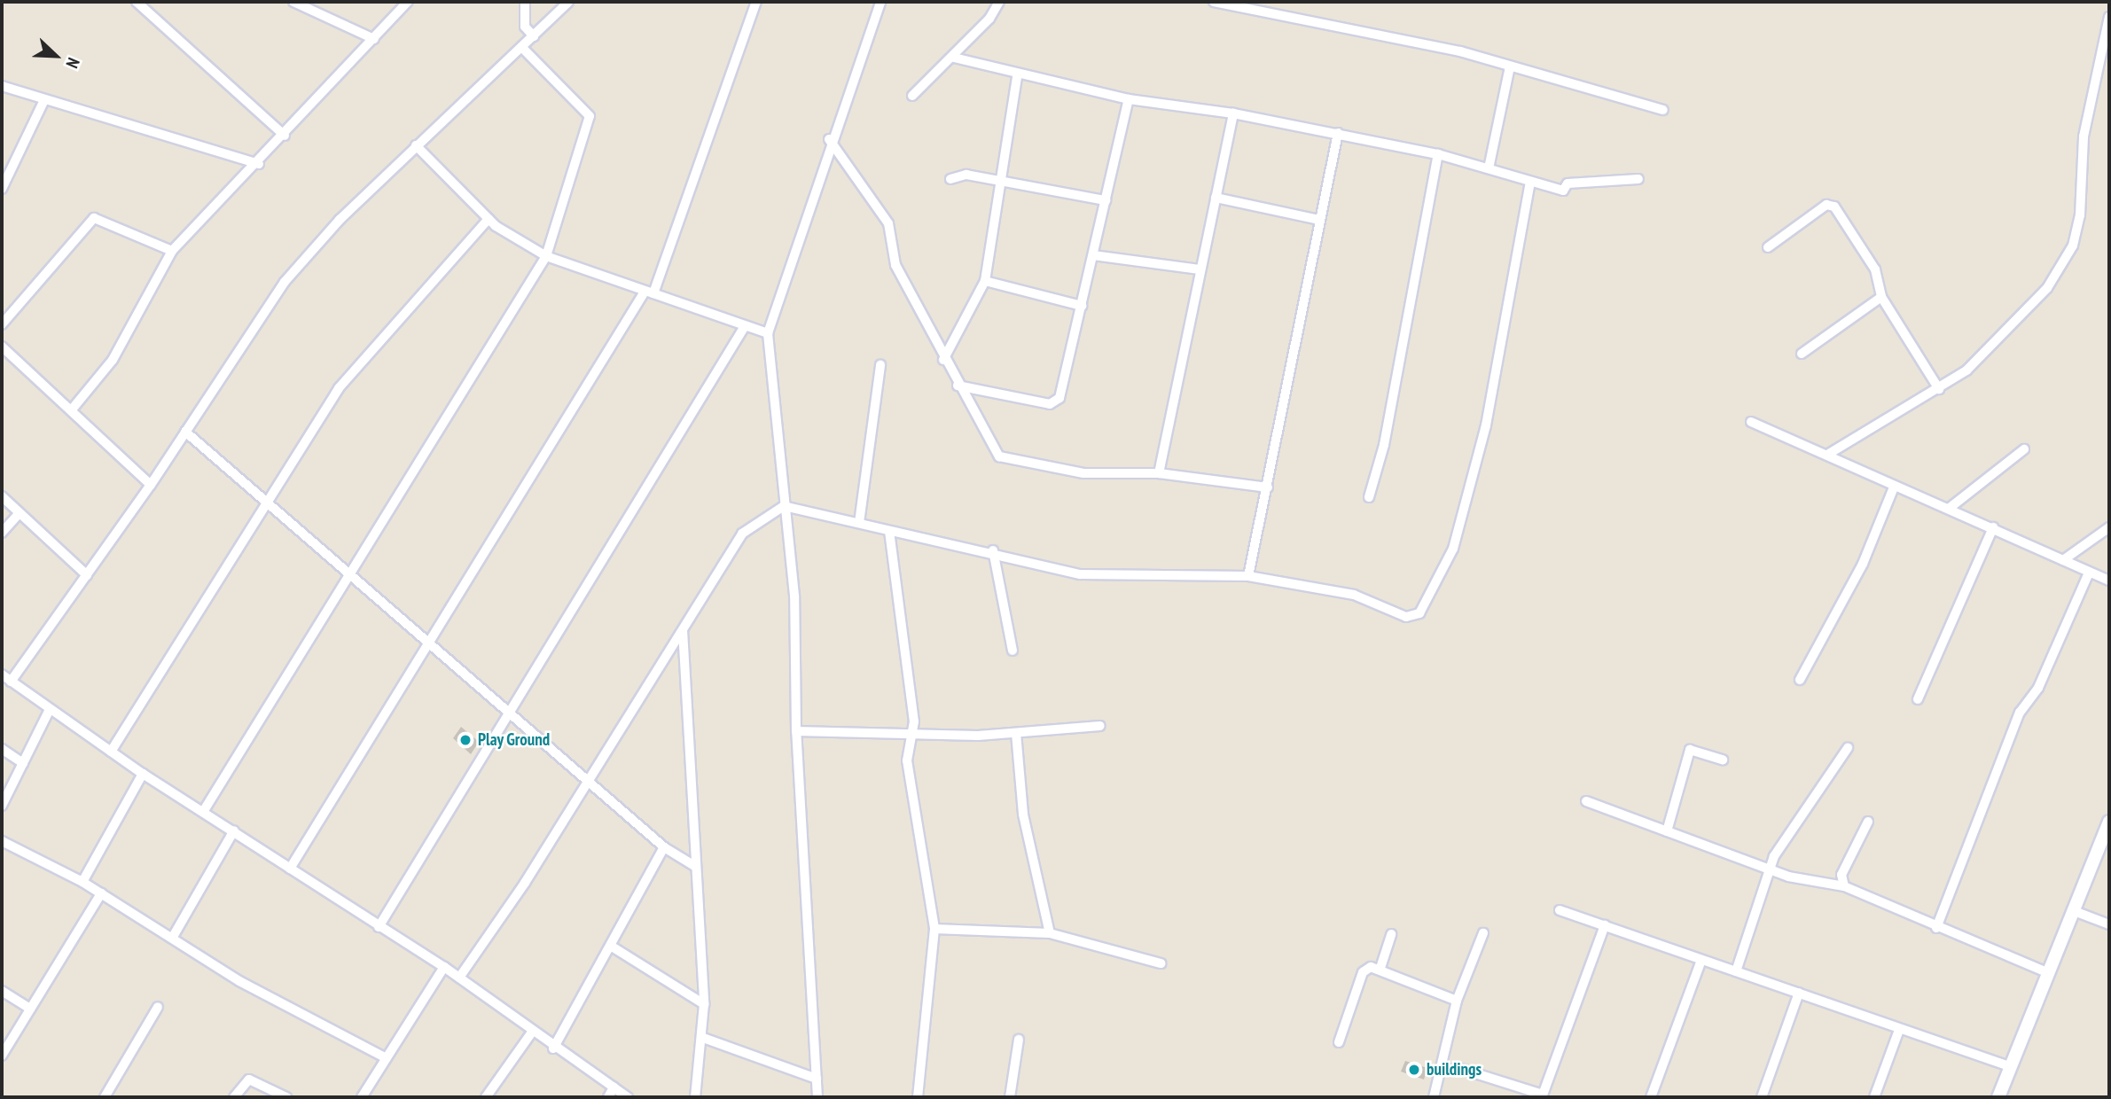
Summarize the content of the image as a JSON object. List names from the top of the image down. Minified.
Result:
{"places":["Play Ground","buildings"],"north":"bottom right"}
